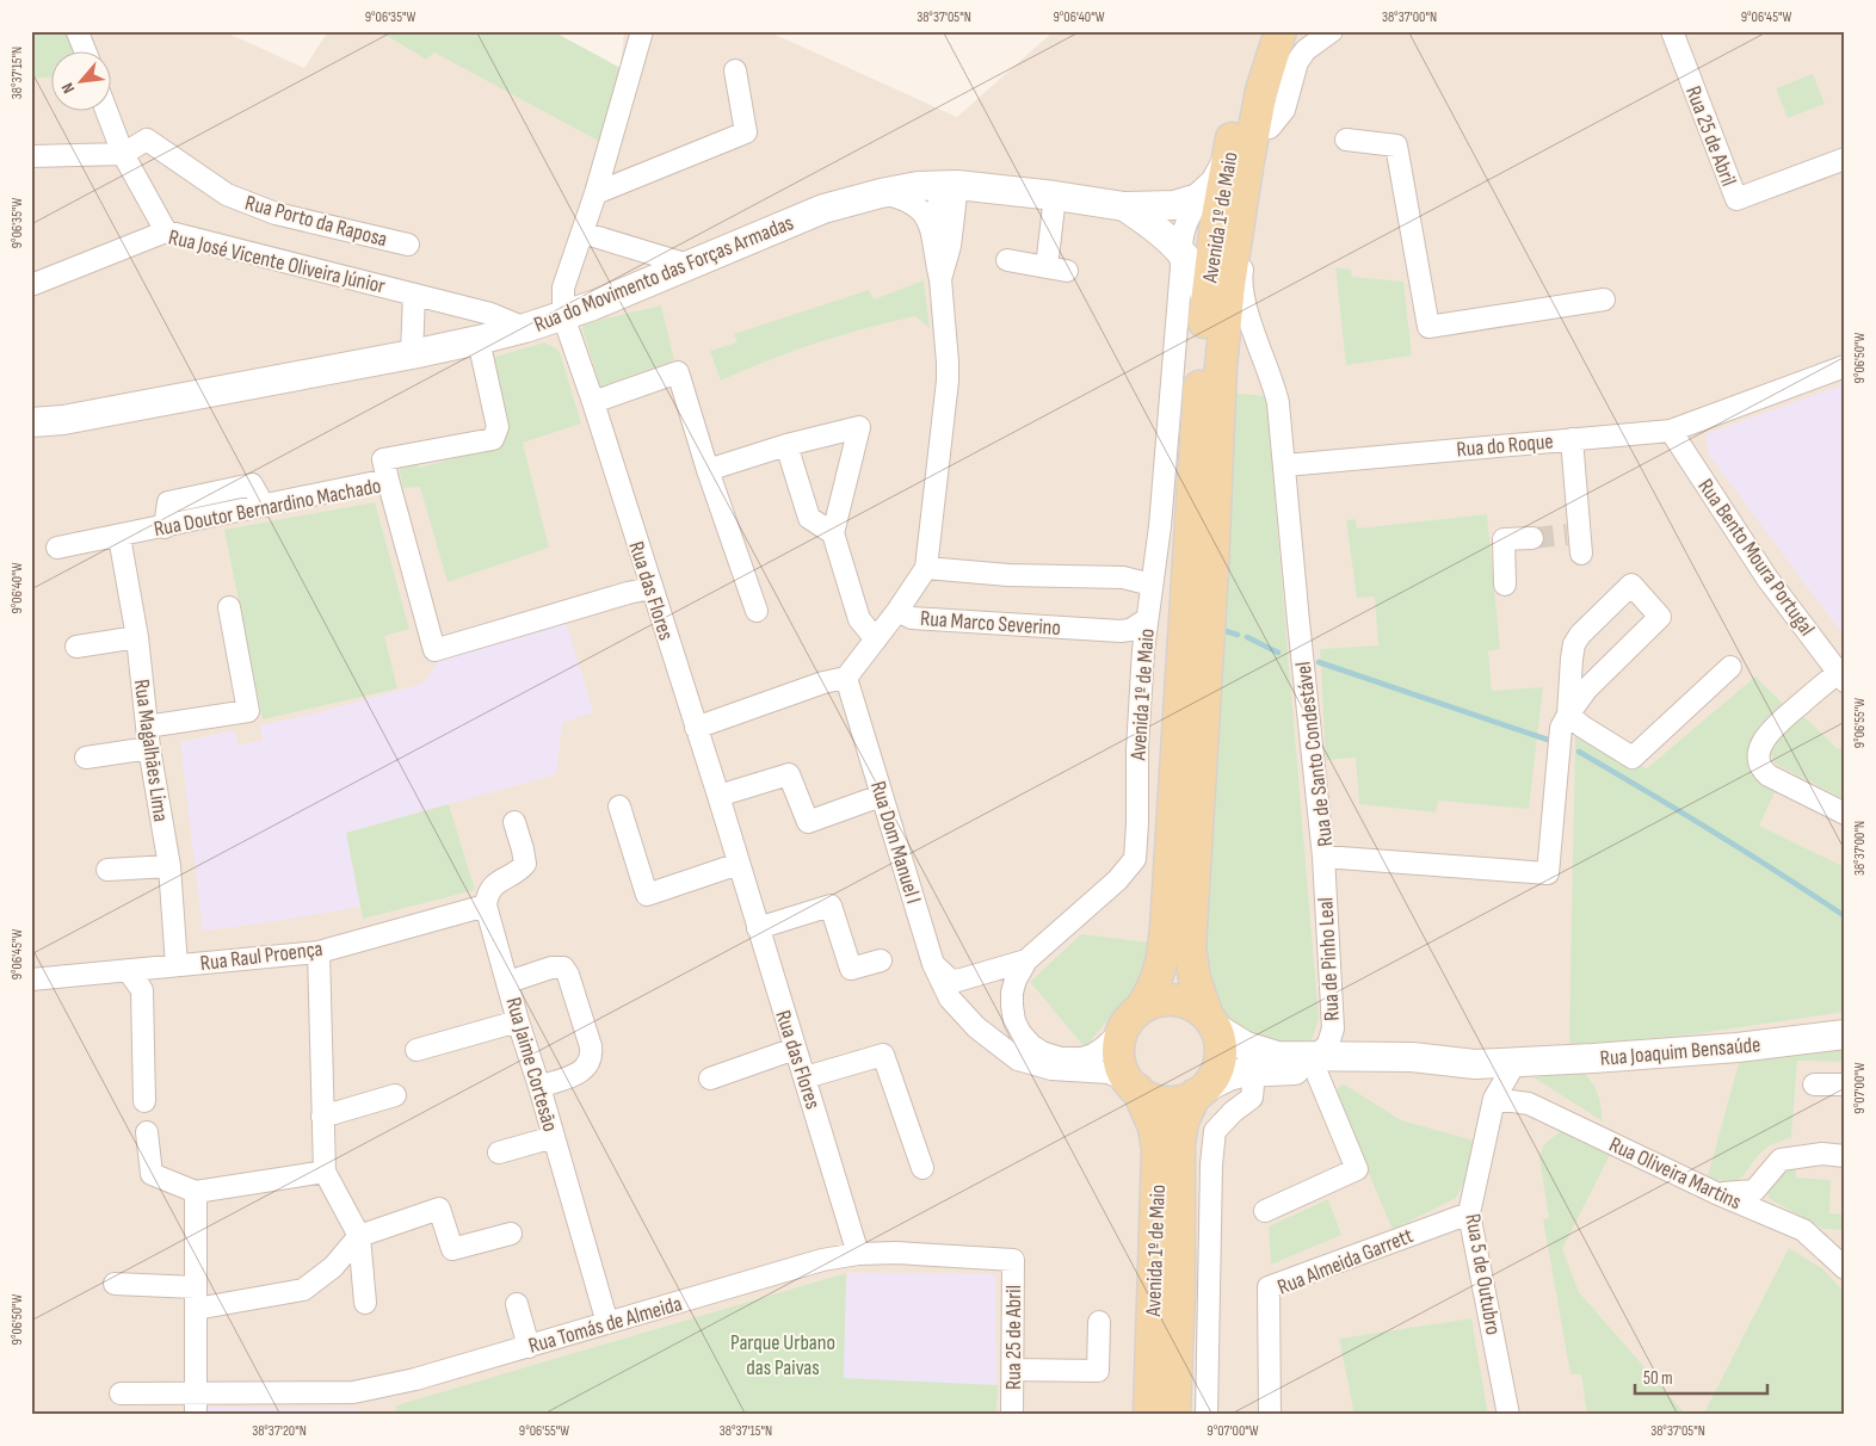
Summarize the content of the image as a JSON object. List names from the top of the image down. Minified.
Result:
{"streets":{"main road":["Avenida 1º de Maio"],"street":["Rua 25 de Abril","Rua Porto da Raposa","Rua José Vicente Oliveira Júnior","Rua do Movimento das Forças Armadas","Rua do Roque","Rua Doutor Bernardino Machado","Rua Bento Moura Portugal","Rua das Flores","Rua Marco Severino","Rua Magalhães Lima","Rua de Santo Condestável","Rua Dom Manuel I","Rua Raul Proença","Rua de Pinho Leal","Rua Joaquim Bensaúde","Rua Jaime Cortesão","Rua Oliveira Martins","Rua Almeida Garrett","Rua 5 de Outubro","Rua Tomás de Almeida"]},"crossings":[["Rua 25 de Abril","Rua Tomás de Almeida"],["Avenida 1º de Maio","Rua do Movimento das Forças Armadas"],["Avenida 1º de Maio","Rua Marco Severino"],["Avenida 1º de Maio","Rua Dom Manuel I"],["Rua José Vicente Oliveira Júnior","Rua do Movimento das Forças Armadas"],["Rua do Movimento das Forças Armadas","Rua das Flores"],["Rua do Roque","Rua Bento Moura Portugal"],["Rua do Roque","Rua de Santo Condestável"],["Rua Doutor Bernardino Machado","Rua das Flores"],["Rua Doutor Bernardino Machado","Rua Magalhães Lima"],["Rua das Flores","Rua Tomás de Almeida"],["Rua Magalhães Lima","Rua Raul Proença"],["Rua de Santo Condestável","Rua de Pinho Leal"],["Rua Raul Proença","Rua Jaime Cortesão"],["Rua Jaime Cortesão","Rua Tomás de Almeida"],["Rua Oliveira Martins","Rua 5 de Outubro"],["Rua Almeida Garrett","Rua 5 de Outubro"]],"parks":["Parque Urbano das Paivas"],"scale_bar":"50 m","north":"bottom left","coordinates":["9°06'35\"W","38°37'05\"N","9°06'40\"W","38°37'00\"N","9°06'45\"W","38°37'15\"N","9°06'50\"W","9°06'55\"W","9°07'00\"W","38°37'20\"N"]}
